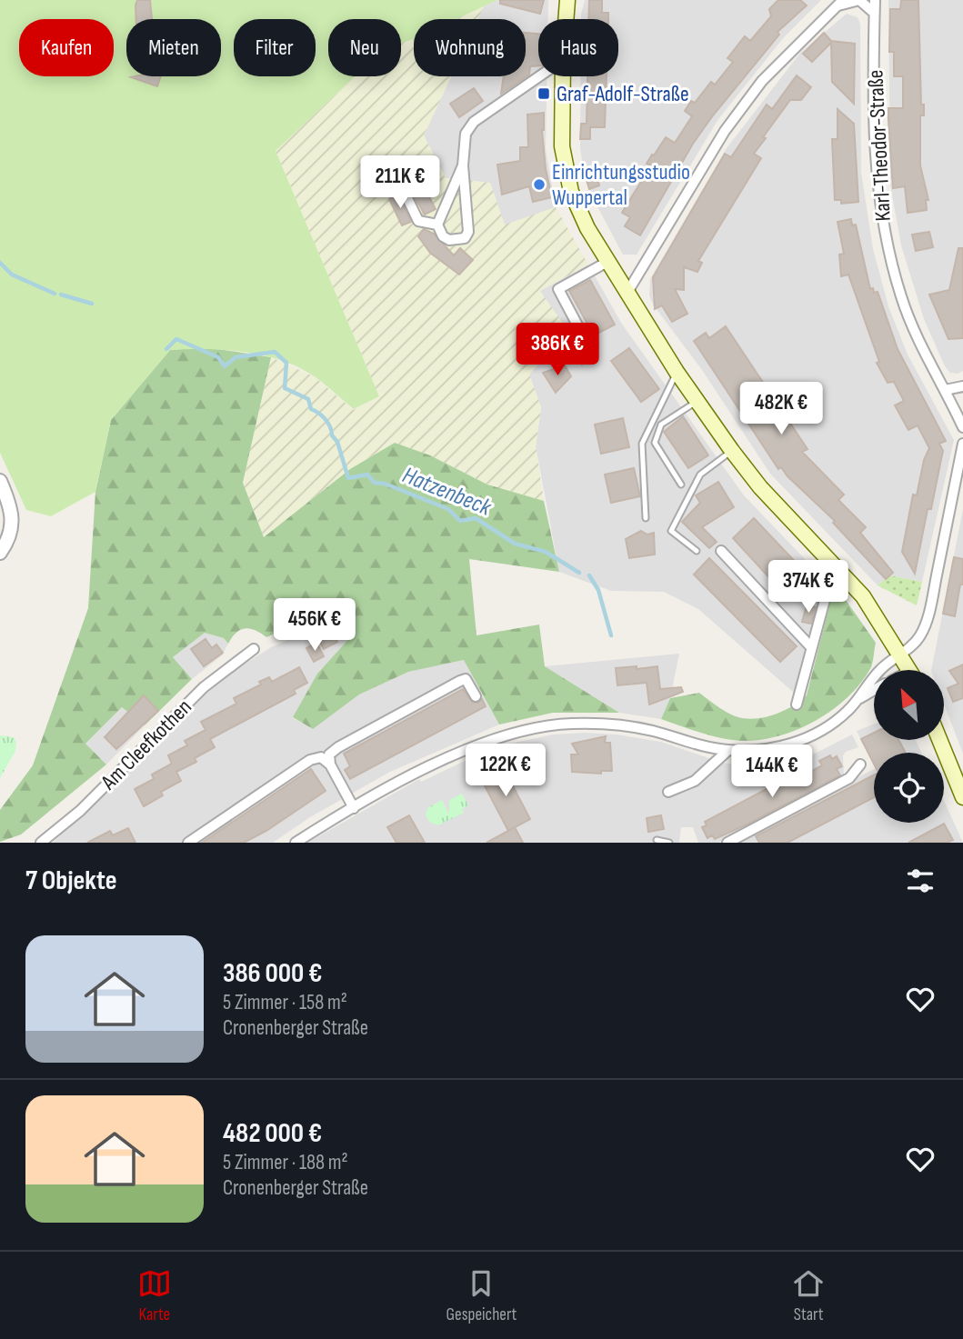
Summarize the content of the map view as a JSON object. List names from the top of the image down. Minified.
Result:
{"streets":{"street":["Karl-Theodor-Straße","Am Cleefkothen"]},"water":["Hatzenbeck"],"places":{"transit":["Graf-Adolf-Straße"],"other":["Einrichtungsstudio Wuppertal"]},"north":"top left","page":{"chip":["Kaufen","Mieten","Filter","Neu","Wohnung","Haus"],"price":["211K €","386K €","482K €","374K €","456K €","122K €","144K €"],"heading":"7 Objekte","list":[{"name":"386 000 €","note":"5 Zimmer · 158 m² · Cronenberger Straße"},{"name":"482 000 €","note":"5 Zimmer · 188 m² · Cronenberger Straße"}],"tabs":["Karte","Gespeichert","Start"]}}
